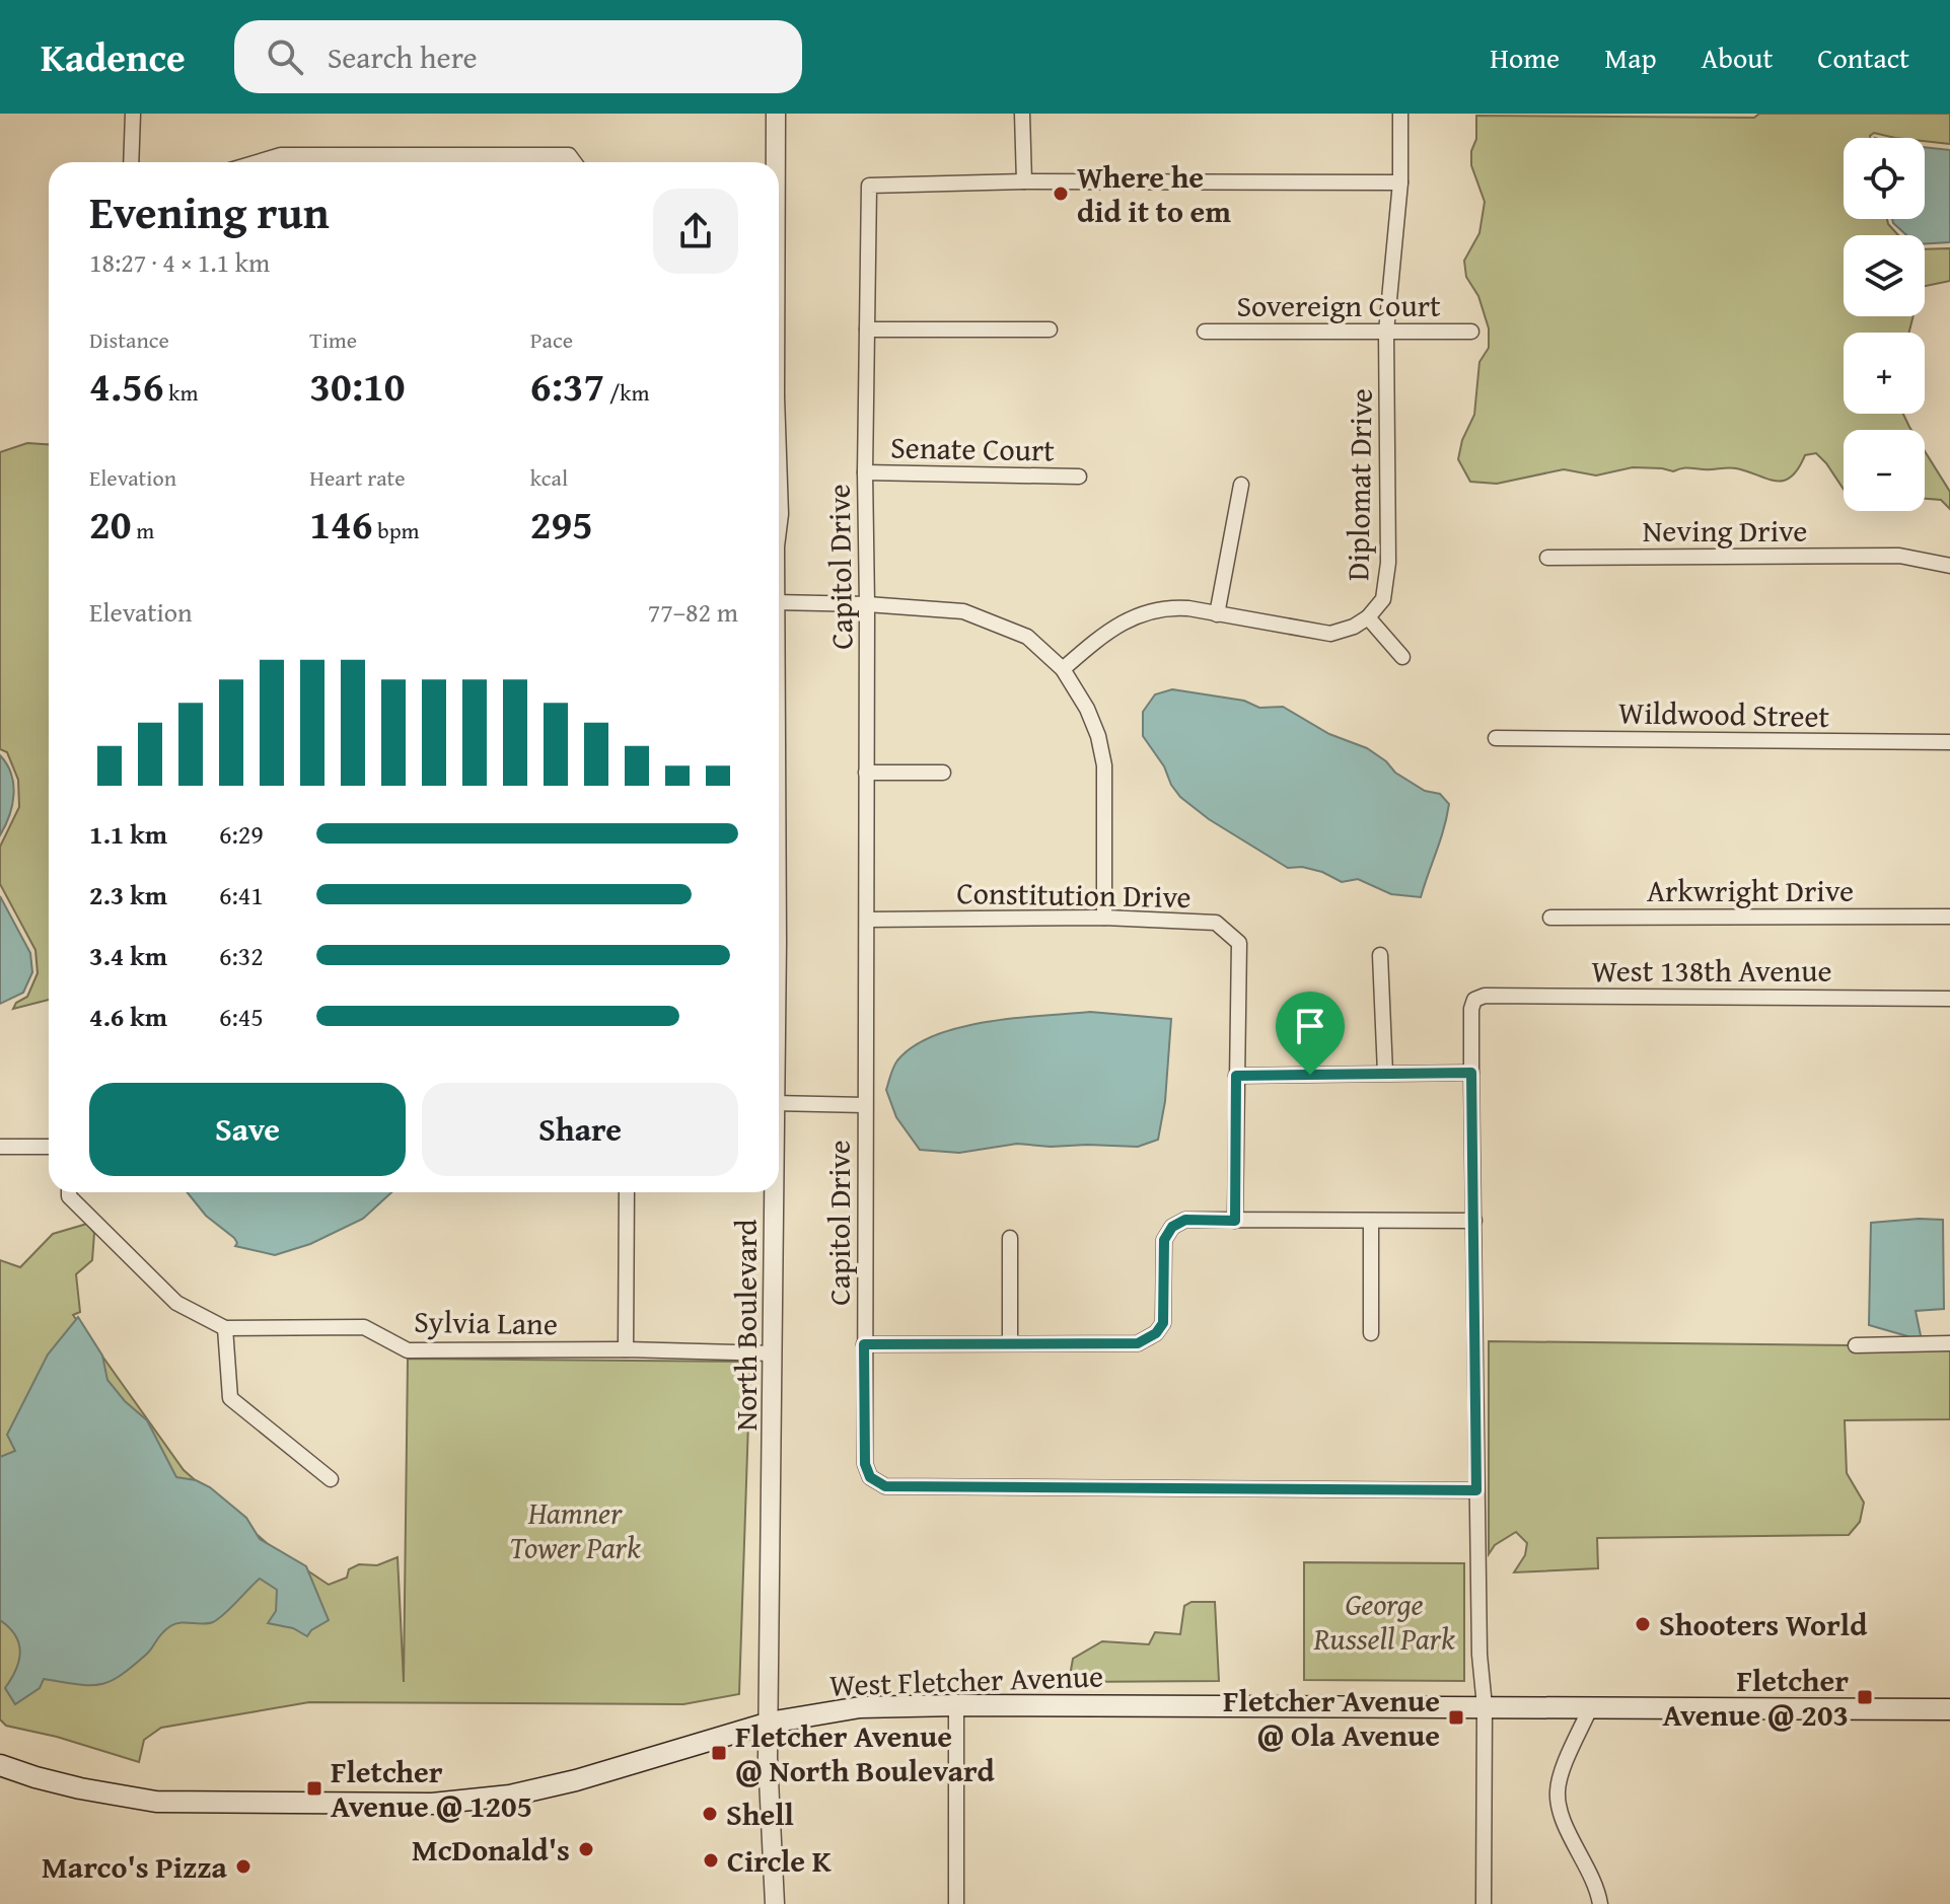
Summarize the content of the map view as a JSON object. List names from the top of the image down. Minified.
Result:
{"streets":{"main road":["West Fletcher Avenue"],"street":["Sovereign Court","Senate Court","Diplomat Drive","Neving Drive","Capitol Drive","Wildwood Street","Arkwright Drive","Constitution Drive","West 138th Avenue","Sylvia Lane","North Boulevard"]},"crossings":[["Sovereign Court","Diplomat Drive"],["Senate Court","Capitol Drive"],["Diplomat Drive","Capitol Drive"],["Capitol Drive","Constitution Drive"],["Sylvia Lane","North Boulevard"],["North Boulevard","West Fletcher Avenue"]],"parks":["Hamner Tower Park","George Russell Park"],"places":{"other":["Where he did it to em","Shooters World","Shell","McDonald's","Circle K","Marco's Pizza"],"transit":["Fletcher Avenue @ 203","Fletcher Avenue @ Ola Avenue","Fletcher Avenue @ North Boulevard","Fletcher Avenue @ 1205"]},"page":{"header":"Kadence","search":"Search here","nav":["Home","Map","About","Contact"],"map_buttons":["+","−"],"heading":["Evening run","18:27 · 4 × 1.1 km"],"stats":[["Distance","4.56 km"],["Time","30:10"],["Pace","6:37 /km"],["Elevation","20 m"],["Heart rate","146 bpm"],["kcal","295"]],"chart":["Elevation","77–82 m"],"list":[{"name":"1.1 km","note":"6:29"},{"name":"2.3 km","note":"6:41"},{"name":"3.4 km","note":"6:32"},{"name":"4.6 km","note":"6:45"}],"buttons":["Save","Share"]}}
